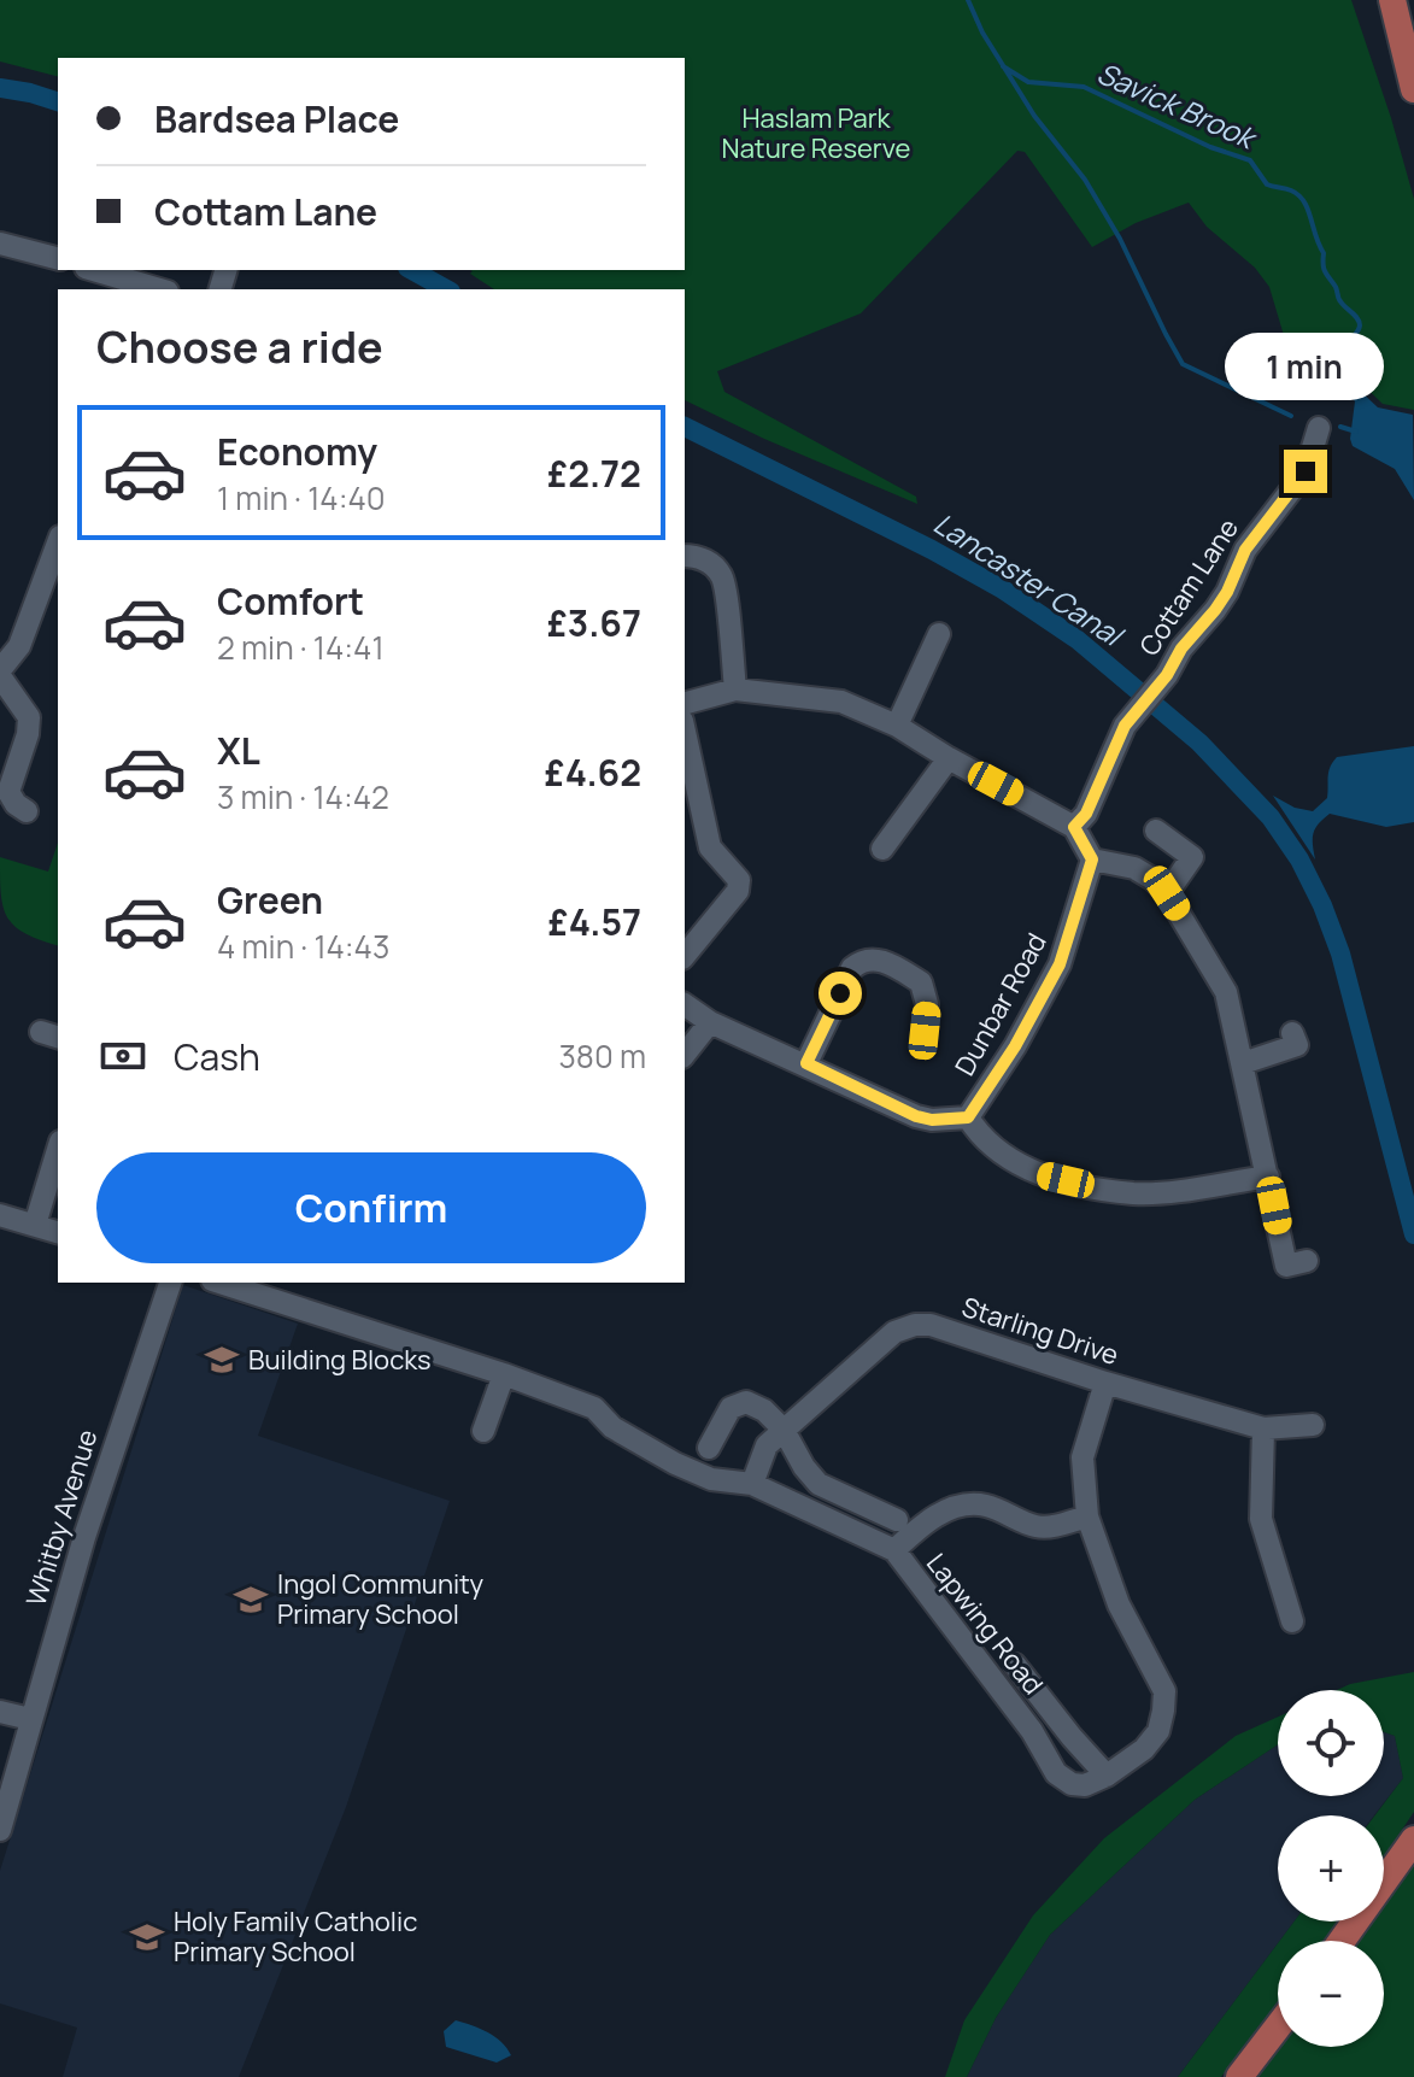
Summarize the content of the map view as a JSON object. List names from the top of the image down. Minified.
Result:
{"streets":{"street":["Cottam Lane","Dunbar Road","Starling Drive","Whitby Avenue","Lapwing Road"]},"crossings":[["Starling Drive","Lapwing Road"]],"water":["Savick Brook","Lancaster Canal"],"parks":["Haslam Park Nature Reserve"],"places":{"school or university":["Building Blocks","Ingol Community Primary School","Holy Family Catholic Primary School"]},"page":{"banner":["Bardsea Place","Cottam Lane"],"heading":"Choose a ride","bubble":"1 min","list":[{"name":"Economy","note":"1 min · 14:40","value":"£2.72"},{"name":"Comfort","note":"2 min · 14:41","value":"£3.67"},{"name":"XL","note":"3 min · 14:42","value":"£4.62"},{"name":"Green","note":"4 min · 14:43","value":"£4.57"}],"pay":["Cash","380 m"],"buttons":"Confirm","map_buttons":["+","−"]}}
